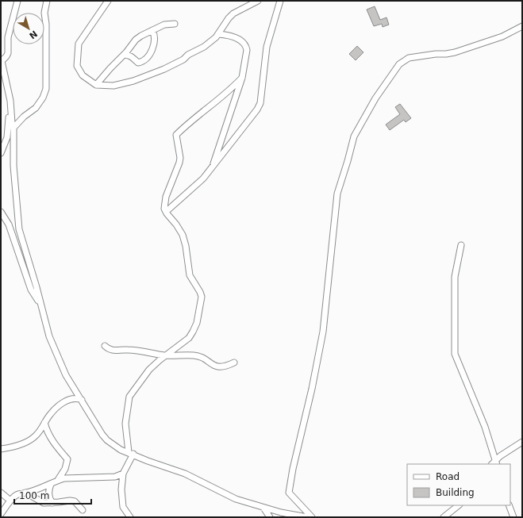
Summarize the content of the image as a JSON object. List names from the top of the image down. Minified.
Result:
{"legend":["Road","Building"],"scale_bar":"100 m","north":"bottom right"}
